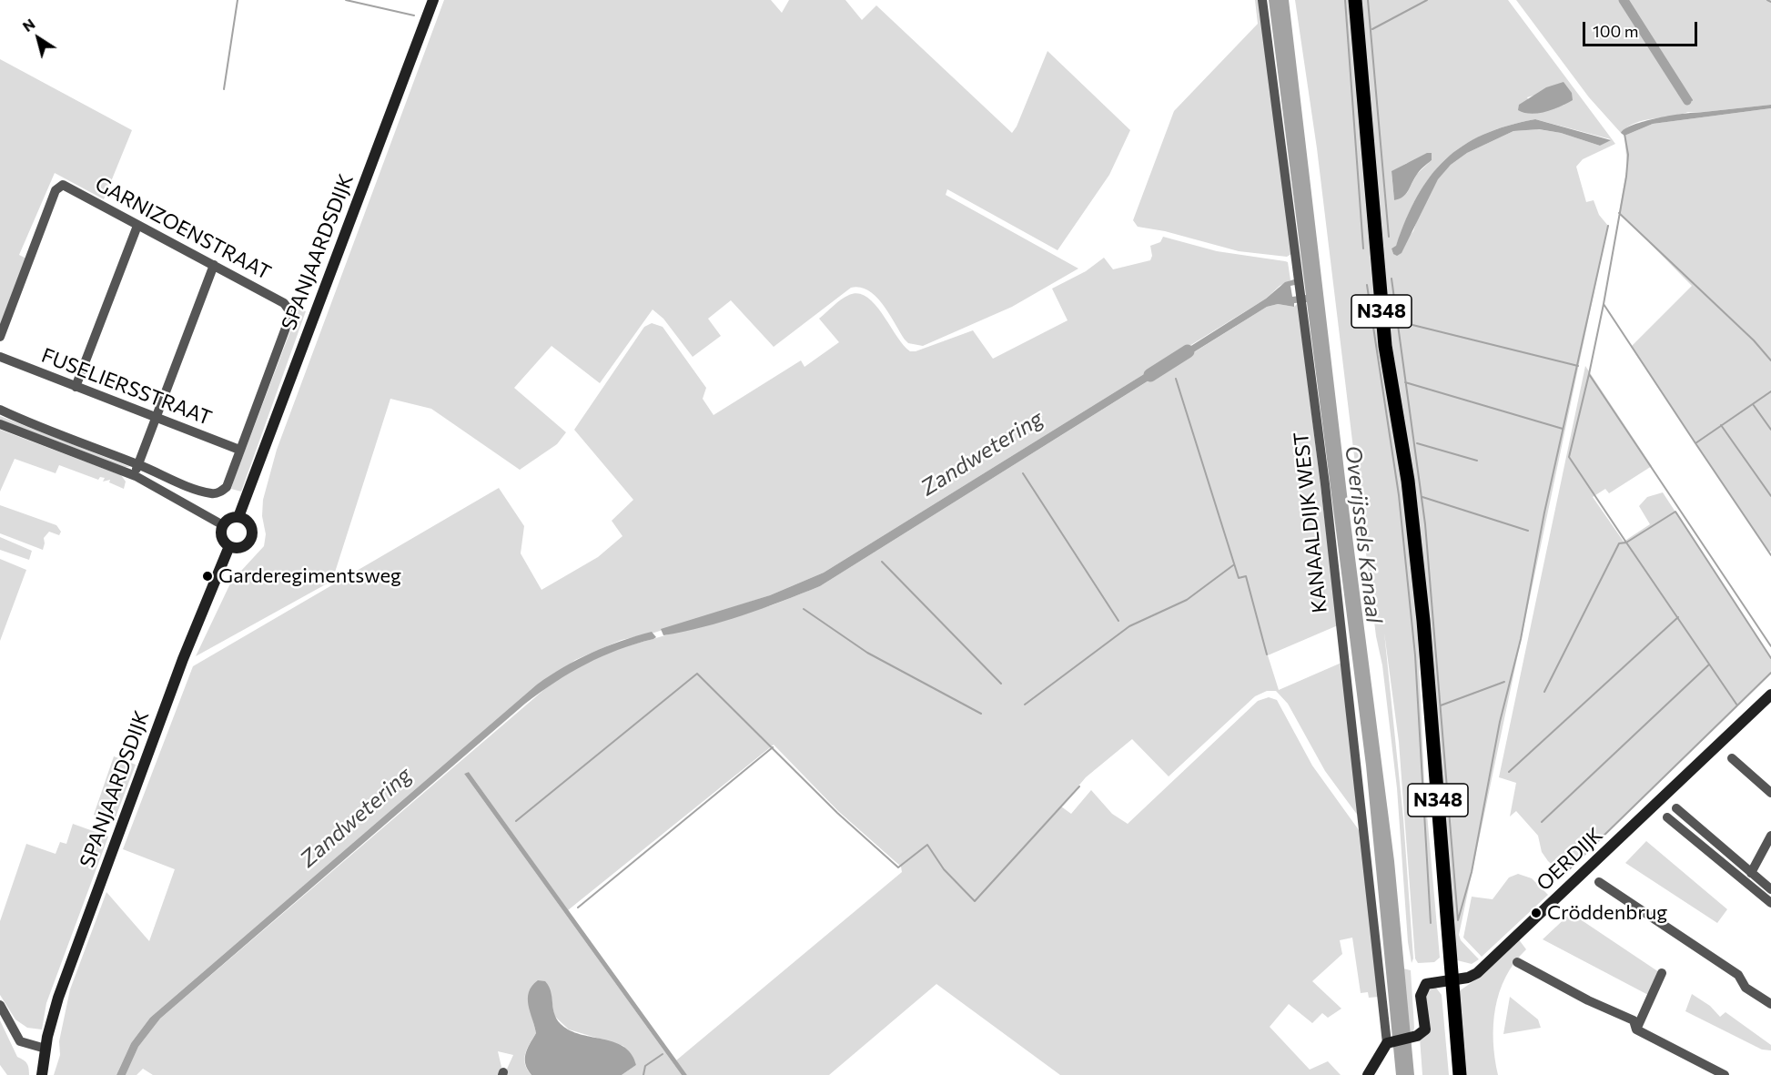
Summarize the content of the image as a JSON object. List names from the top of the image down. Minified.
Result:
{"streets":{"main road":["N348"],"street":["GARNIZOENSTRAAT","SPANJAARDSDIJK","FUSELIERSSTRAAT","KANAALDIJK WEST","OERDIJK"]},"crossings":[["GARNIZOENSTRAAT","FUSELIERSSTRAAT"],["N348","OERDIJK"],["KANAALDIJK WEST","OERDIJK"]],"water":["Zandwetering","Overijssels Kanaal"],"places":["Garderegimentsweg","Cröddenbrug"],"scale_bar":"100 m","north":"top left"}
